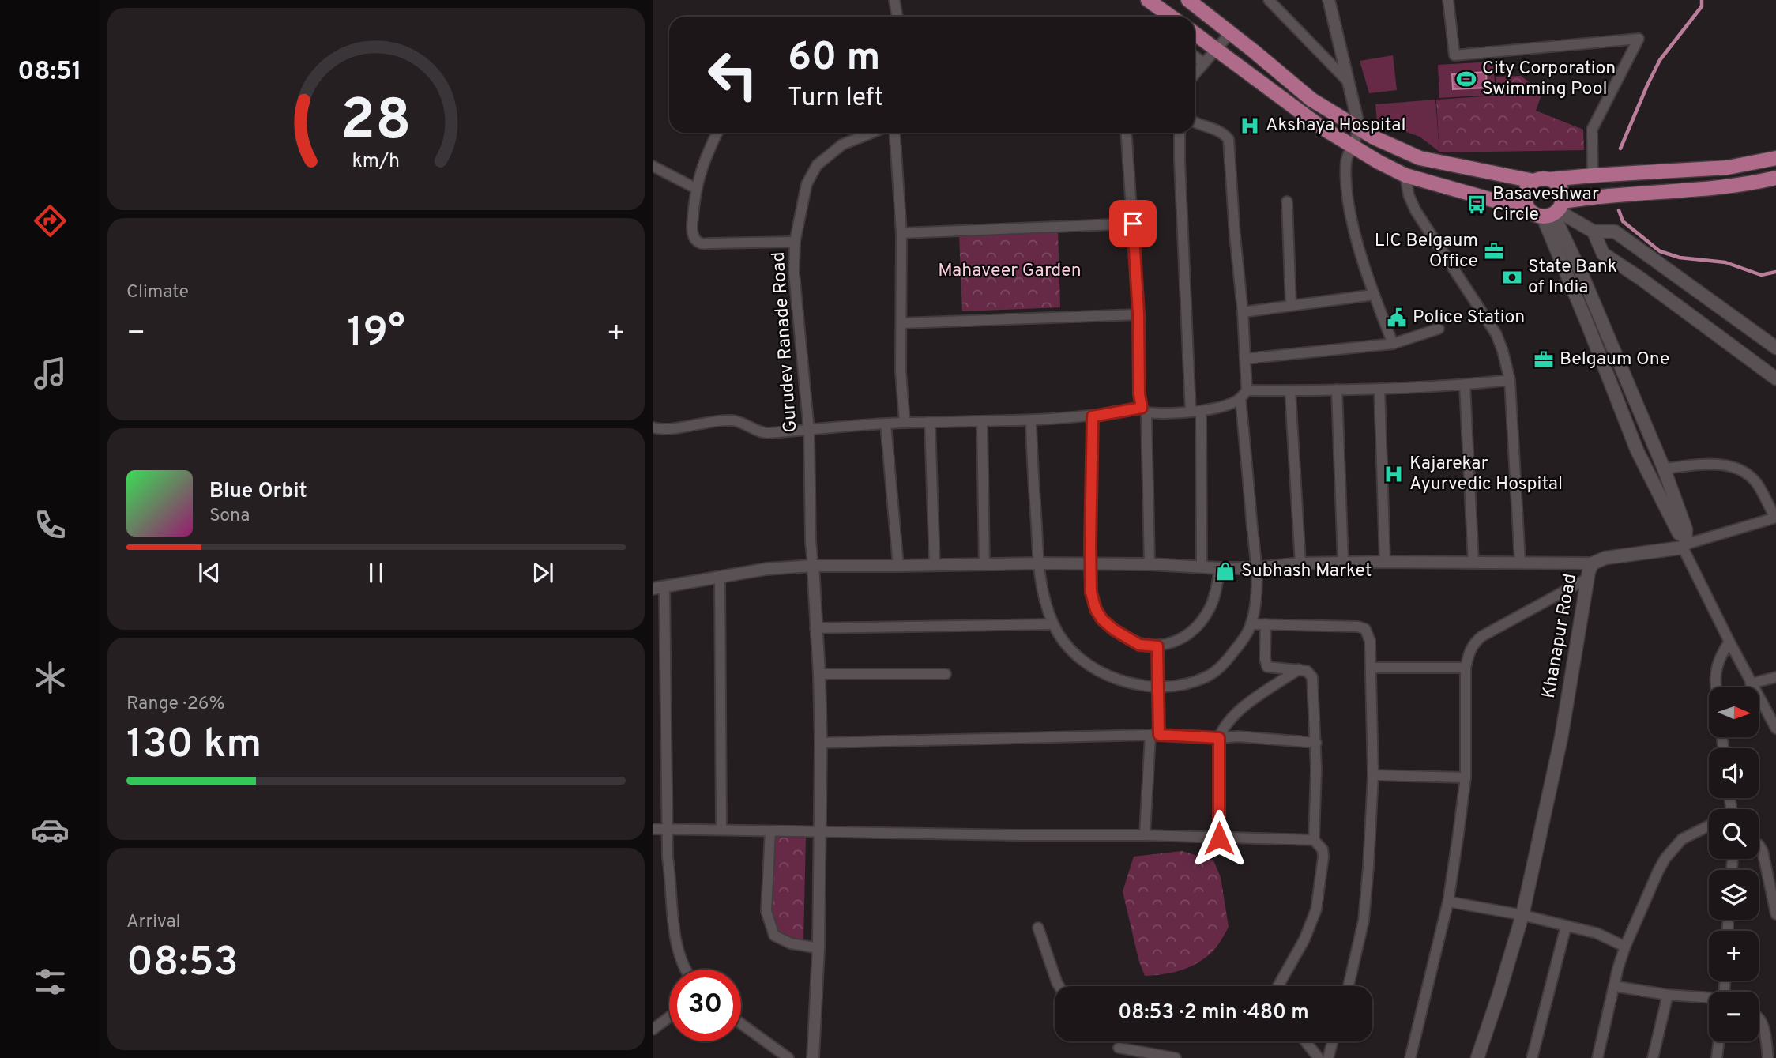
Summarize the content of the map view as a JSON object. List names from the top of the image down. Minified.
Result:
{"streets":{"main road":["Khanapur Road"],"street":["Gurudev Ranade Road"]},"parks":["Mahaveer Garden"],"places":{"sports":["City Corporation Swimming Pool"],"hospital":["Akshaya Hospital","Kajarekar Ayurvedic Hospital"],"bus stop":["Basaveshwar Circle"],"office":["LIC Belgaum Office","Belgaum One"],"bank":["State Bank of India"],"public building":["Police Station"],"shop":["Subhash Market"]},"north":"right","page":{"tabs":"08:51","turn":["60 m","Turn left"],"tile":["Climate",["Range · 26%","130 km"],["Arrival","08:53"]],"heat":["−","19°","+"],"song":["Blue Orbit","Sona"],"map_buttons":["+","−"],"limit":"30","trip":"08:53 · 2 min · 480 m","gauge":["28","km/h"]}}
